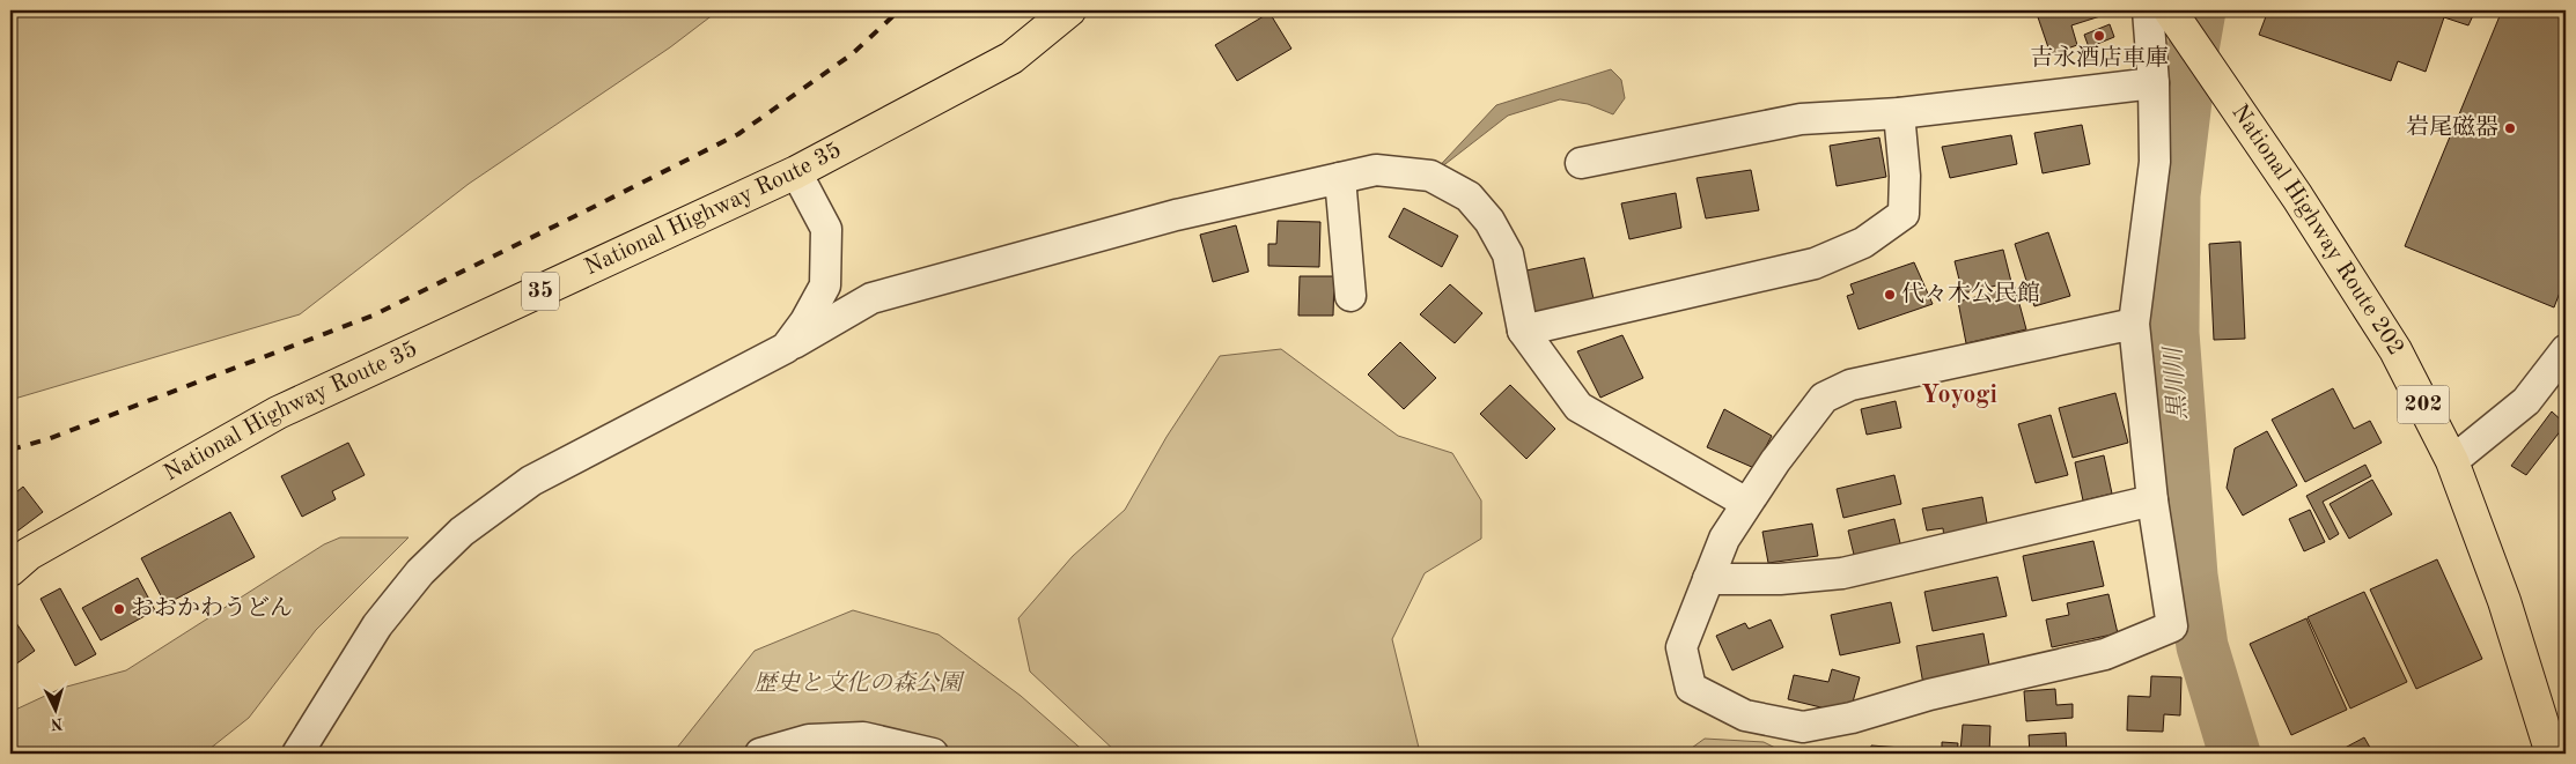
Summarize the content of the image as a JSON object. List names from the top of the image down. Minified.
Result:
{"streets":{"highway":["National Highway Route 35","National Highway Route 202","35","202"]},"districts":["Yoyogi"],"water":["黒川川"],"parks":["歴史と文化の森公園"],"places":["吉永酒店車庫","岩尾磁器","代々木公民館","おおかわうどん"],"north":"bottom"}
